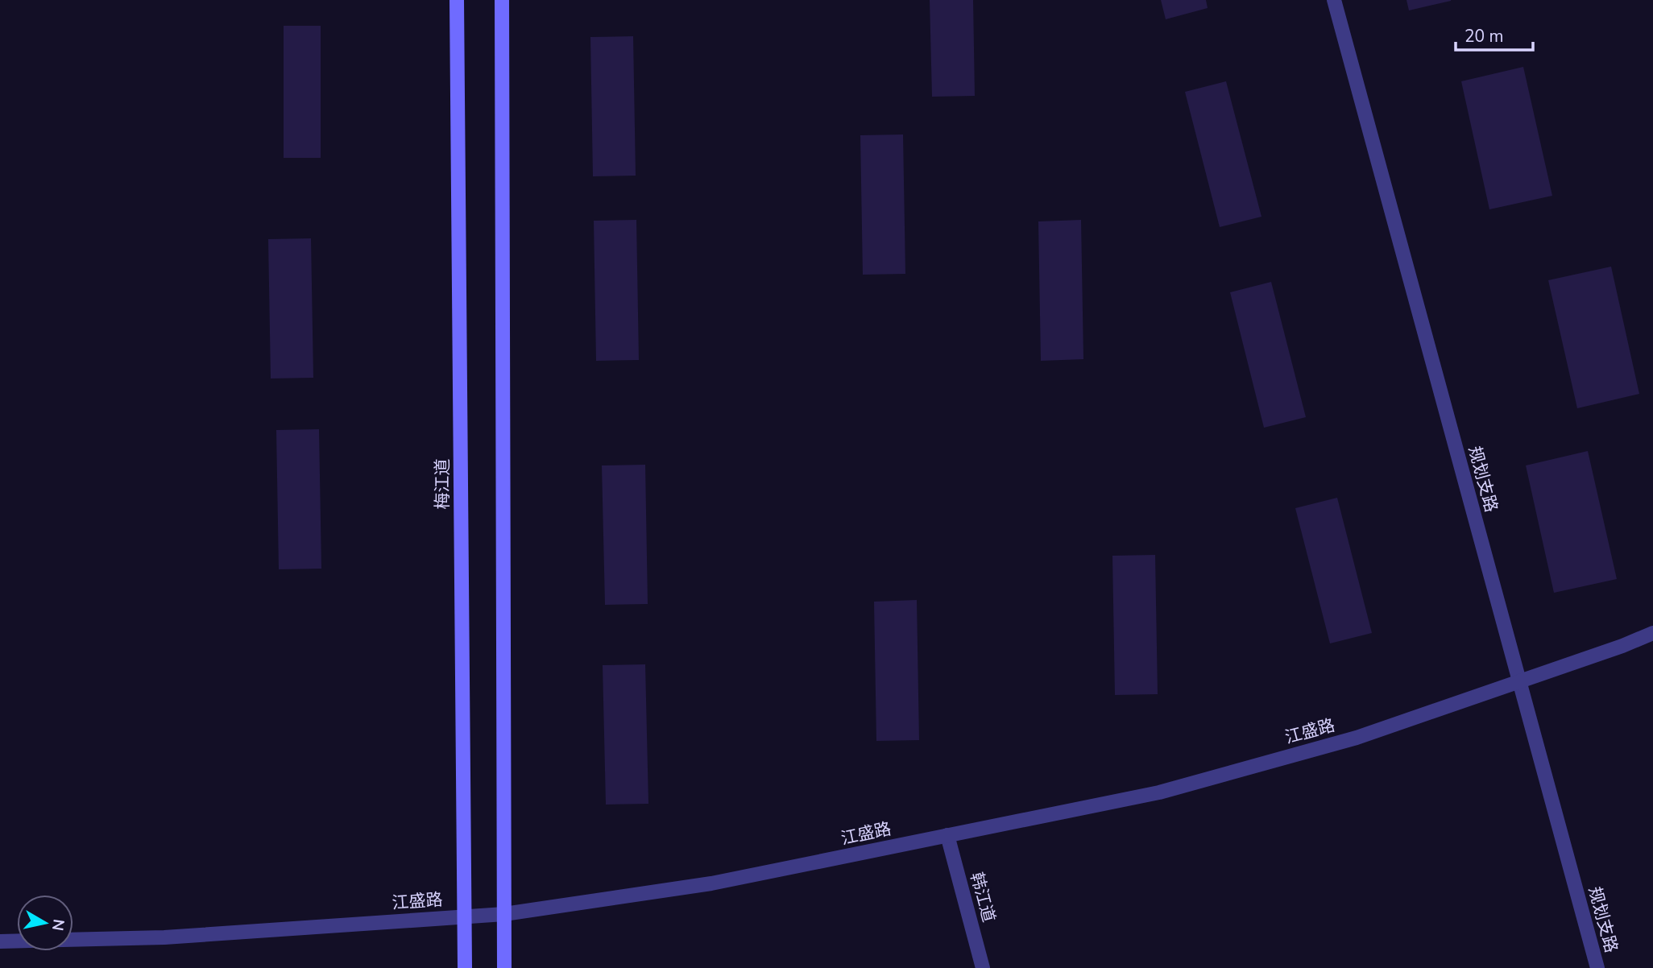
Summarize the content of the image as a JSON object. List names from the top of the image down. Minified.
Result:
{"streets":{"street":["规划支路","梅江道","江盛路","韩江道"]},"crossings":[["规划支路","江盛路"],["梅江道","江盛路"],["江盛路","韩江道"]],"scale_bar":"20 m","north":"right"}
